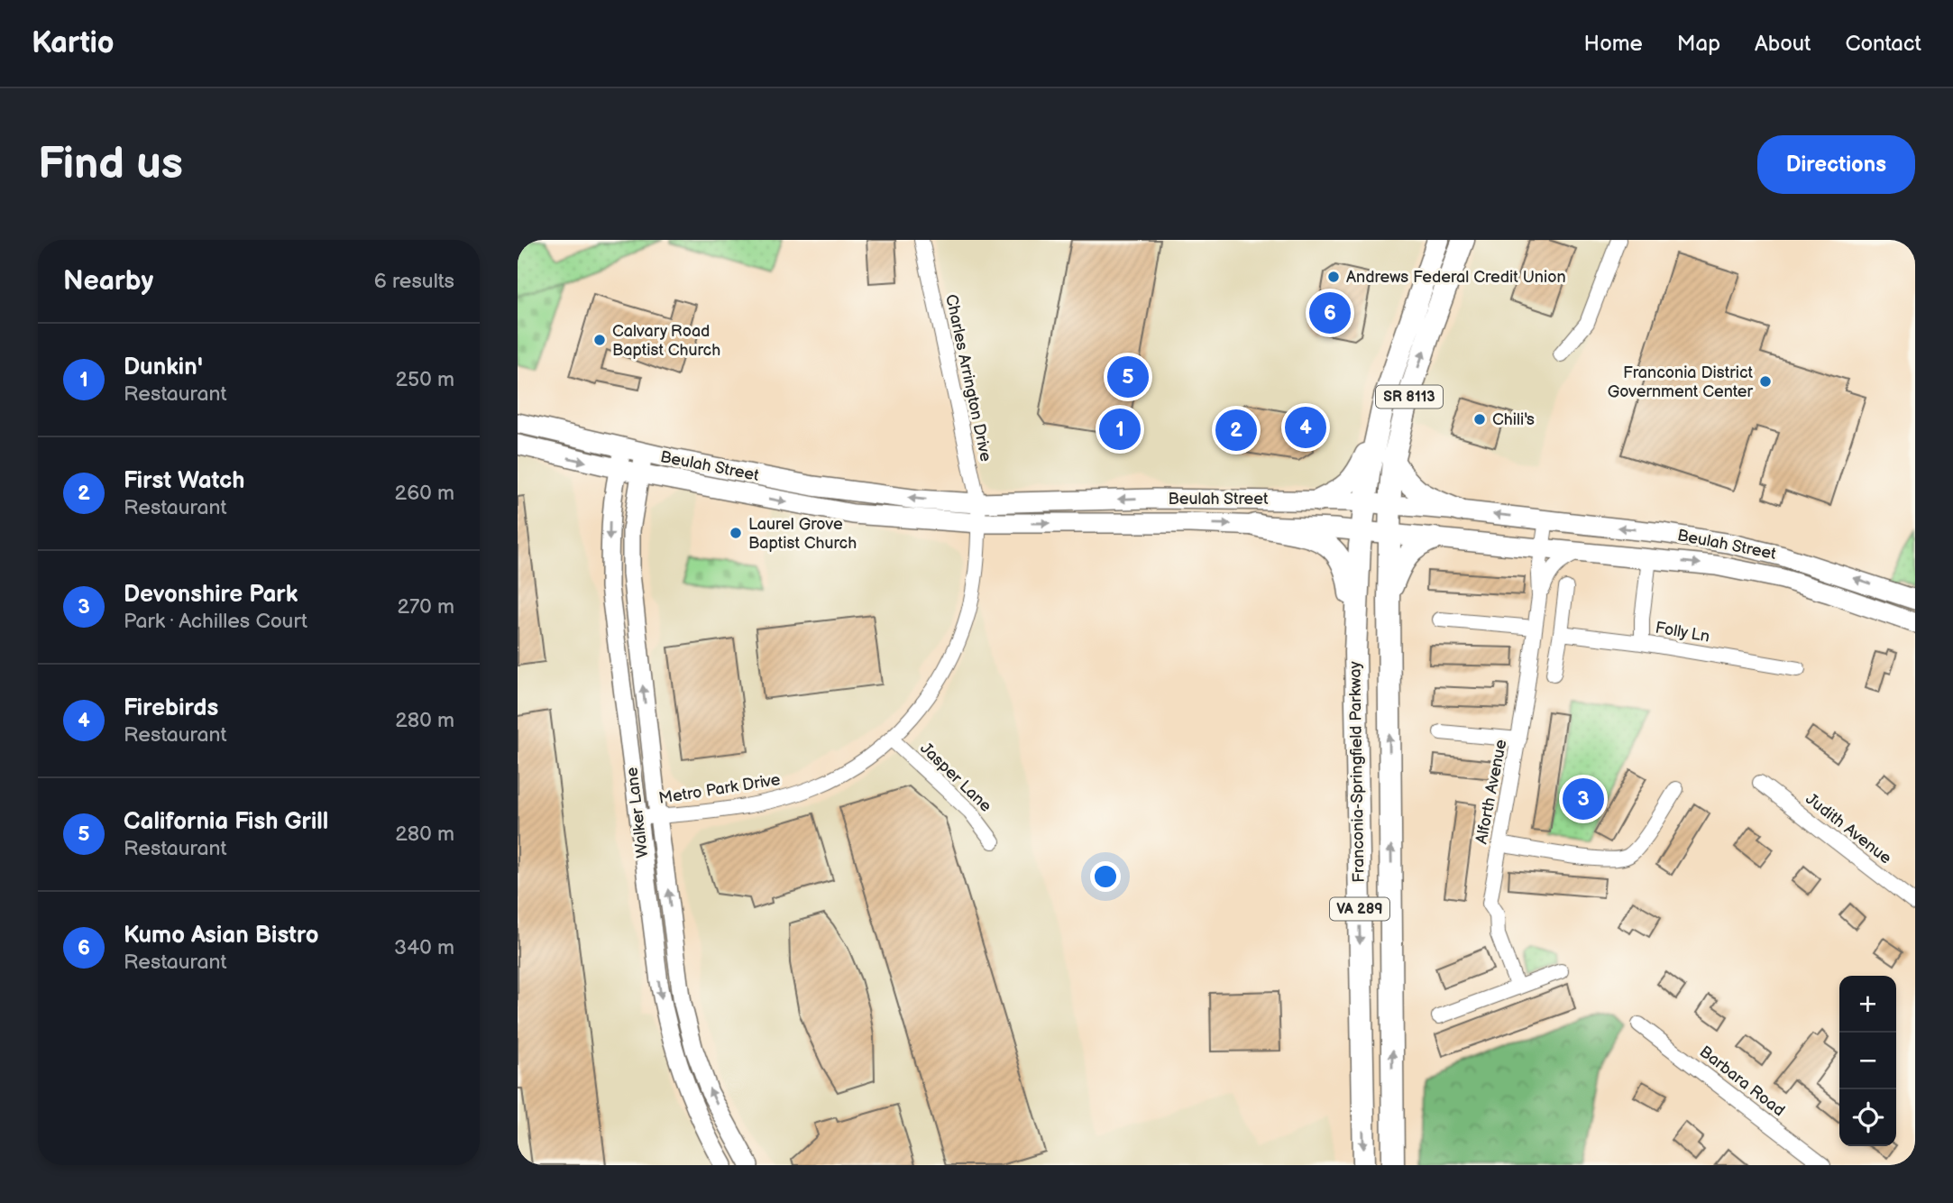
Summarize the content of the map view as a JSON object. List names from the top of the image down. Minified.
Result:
{"streets":{"main road":["SR 8113","Beulah Street","Franconia-Springfield Parkway","VA 289"],"street":["Charles Arrington Drive","Folly Ln","Jasper Lane","Metro Park Drive","Alforth Avenue","Walker Lane","Judith Avenue","Barbara Road"]},"crossings":[["Charles Arrington Drive","Beulah Street"],["Charles Arrington Drive","Metro Park Drive"],["SR 8113","Beulah Street"],["SR 8113","Franconia-Springfield Parkway"],["Beulah Street","Franconia-Springfield Parkway"],["Beulah Street","Metro Park Drive"],["Beulah Street","Alforth Avenue"],["Beulah Street","Walker Lane"],["Jasper Lane","Metro Park Drive"],["Metro Park Drive","Walker Lane"]],"places":["Andrews Federal Credit Union","Calvary Road Baptist Church","Franconia District Government Center","Chili's","Laurel Grove Baptist Church"],"page":{"header":"Kartio","nav":["Home","Map","About","Contact"],"buttons":"Directions","title":"Find us","heading":["Nearby","6 results"],"pins":["6","5","4","1","2","3"],"list":[{"mark":"1","name":"Dunkin'","note":"Restaurant","value":"250 m"},{"mark":"2","name":"First Watch","note":"Restaurant","value":"260 m"},{"mark":"3","name":"Devonshire Park","note":"Park · Achilles Court","value":"270 m"},{"mark":"4","name":"Firebirds","note":"Restaurant","value":"280 m"},{"mark":"5","name":"California Fish Grill","note":"Restaurant","value":"280 m"},{"mark":"6","name":"Kumo Asian Bistro","note":"Restaurant","value":"340 m"}],"map_buttons":["+","−"]}}
